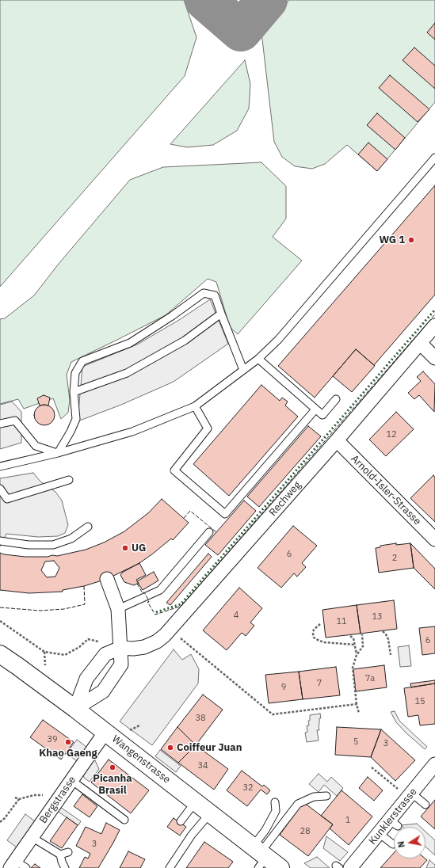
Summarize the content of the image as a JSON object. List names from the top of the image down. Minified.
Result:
{"streets":{"main road":["Wangenstrasse"],"street":["Arnold-Isler-Strasse","Rechweg","Bergstrasse","Kunklerstrasse"]},"crossings":[["Arnold-Isler-Strasse","Rechweg"],["Rechweg","Wangenstrasse"],["Wangenstrasse","Bergstrasse"]],"places":["WG 1","UG","Khao Gaeng","Coiffeur Juan","Picanha Brasil"],"house_numbers":["12","6","2","4","13","11","6","7a","7","9","15","38","39","5","3","34","32","1","28","3"],"north":"left"}
